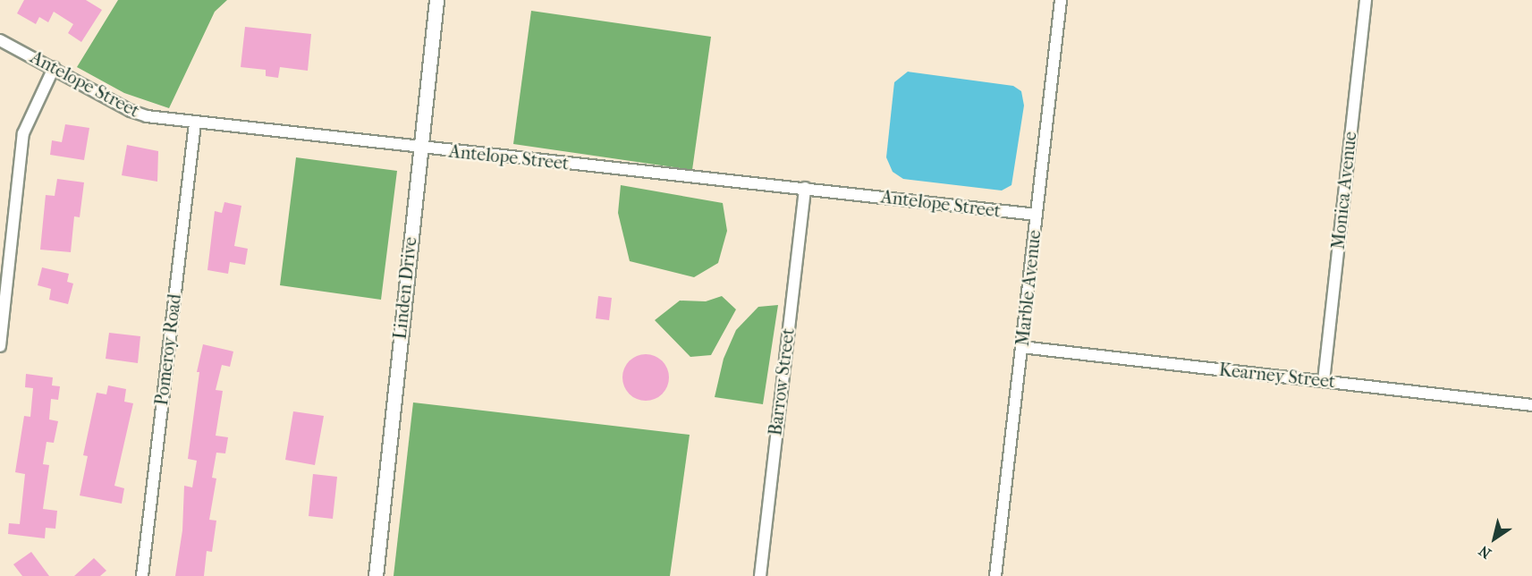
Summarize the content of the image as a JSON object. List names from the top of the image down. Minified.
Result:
{"streets":{"street":["Antelope Street","Monica Avenue","Linden Drive","Marble Avenue","Pomeroy Road","Kearney Street","Barrow Street"]},"crossings":[["Antelope Street","Linden Drive"],["Antelope Street","Marble Avenue"],["Antelope Street","Pomeroy Road"],["Antelope Street","Barrow Street"],["Monica Avenue","Kearney Street"],["Marble Avenue","Kearney Street"]],"north":"bottom left"}
